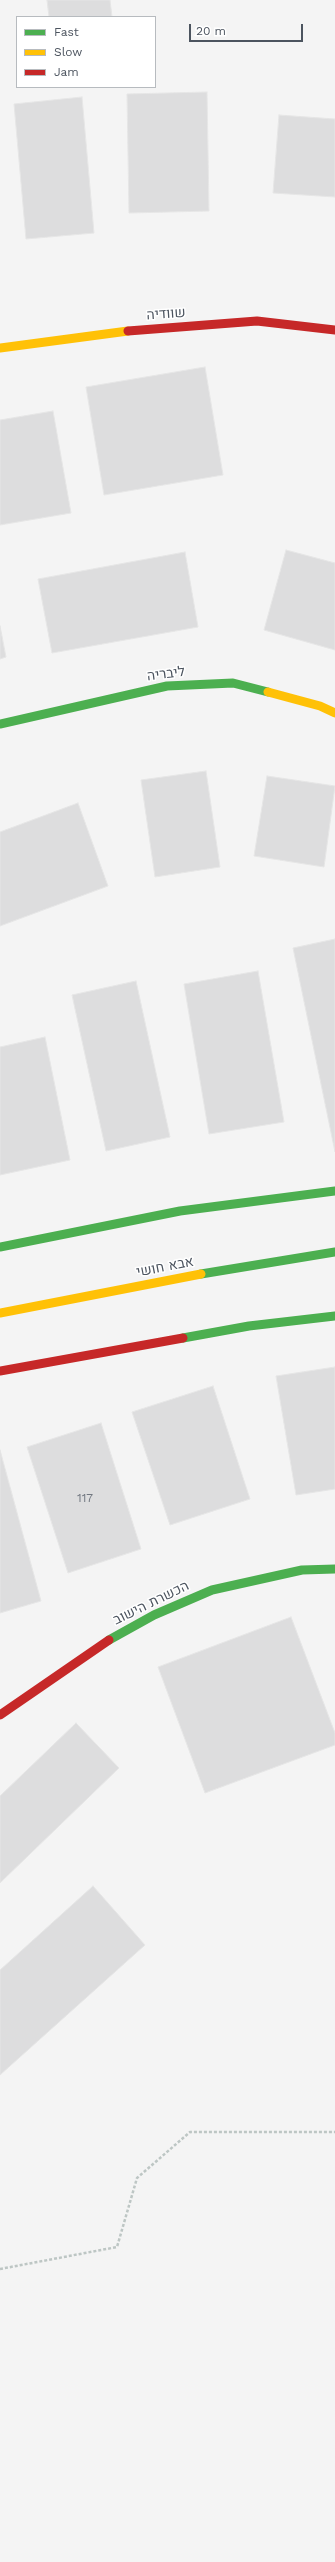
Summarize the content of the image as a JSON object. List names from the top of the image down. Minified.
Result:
{"streets":{"street":["שוודיה","ליבריה","אבא חושי","הכשרת הישוב"]},"house_numbers":["117"],"legend":["Fast","Slow","Jam"],"scale_bar":"20 m"}
